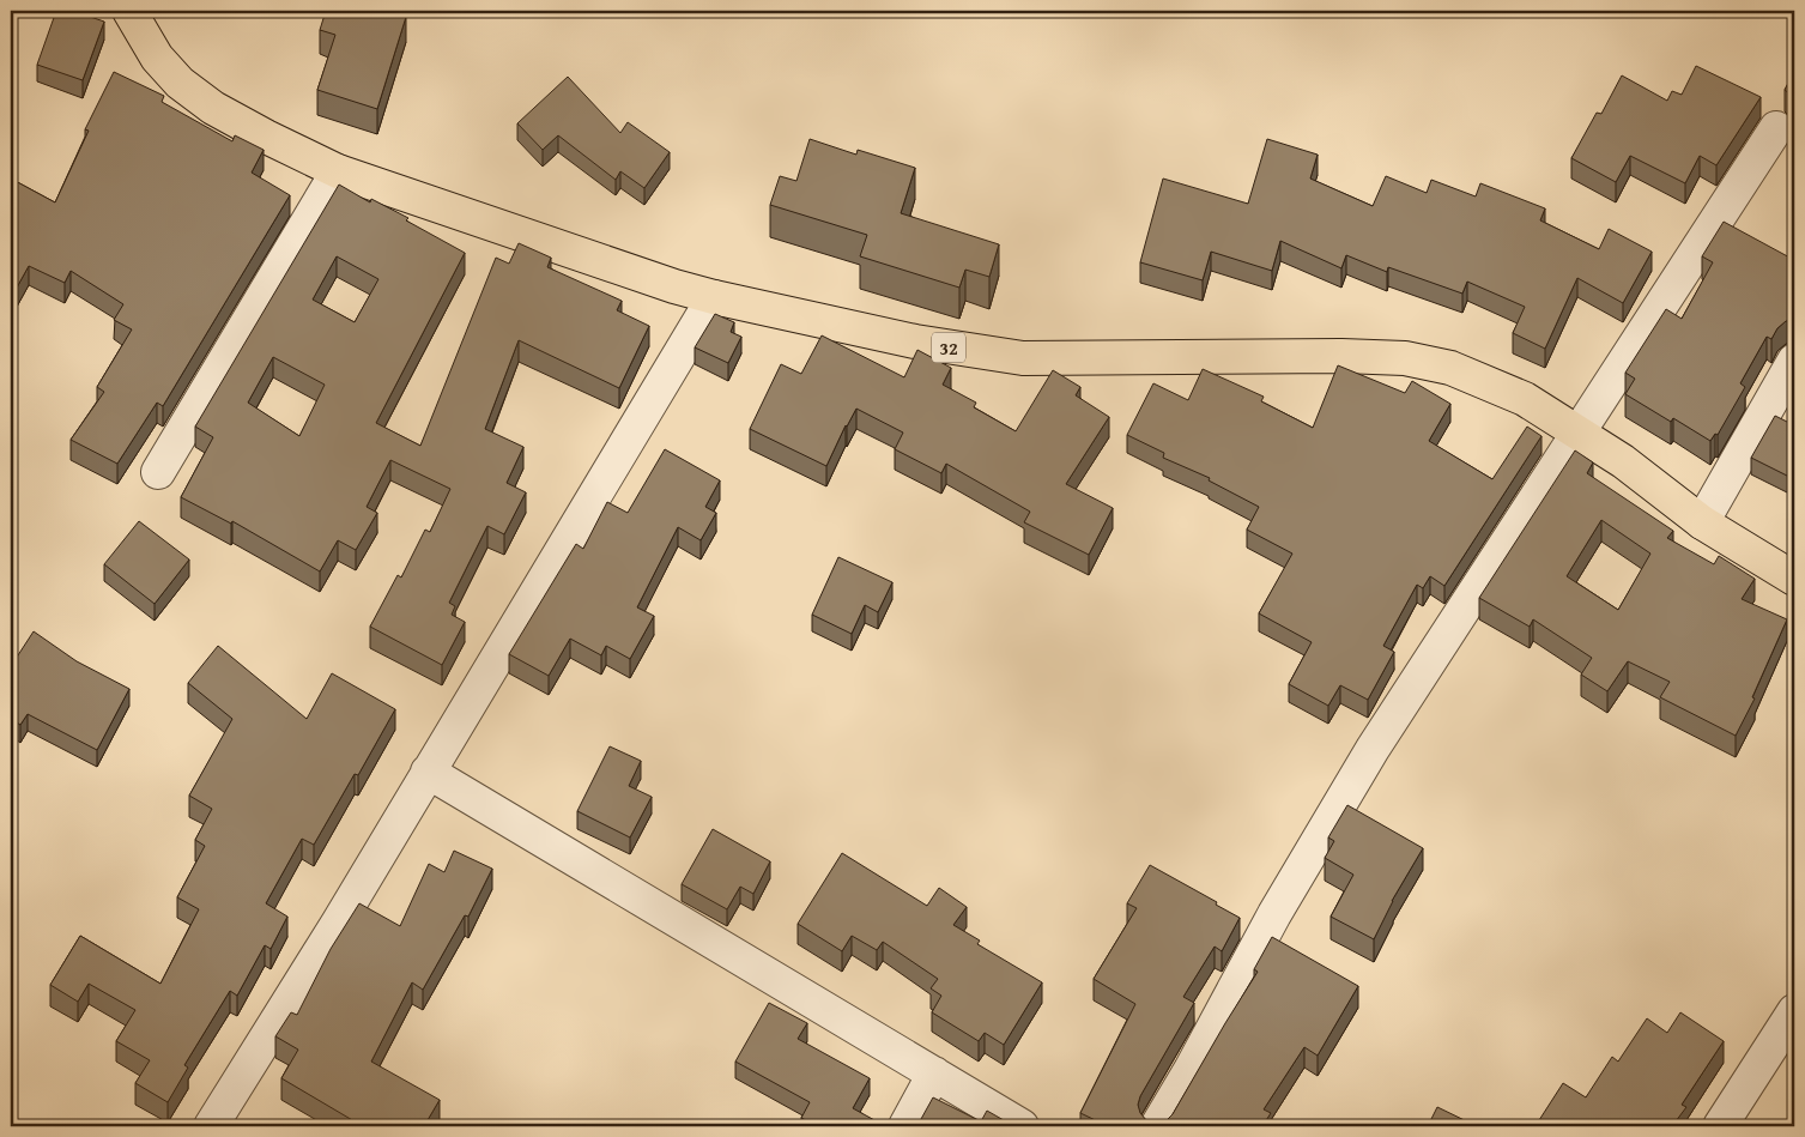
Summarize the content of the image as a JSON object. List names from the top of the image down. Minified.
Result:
{"streets":{"highway":["32"]}}
